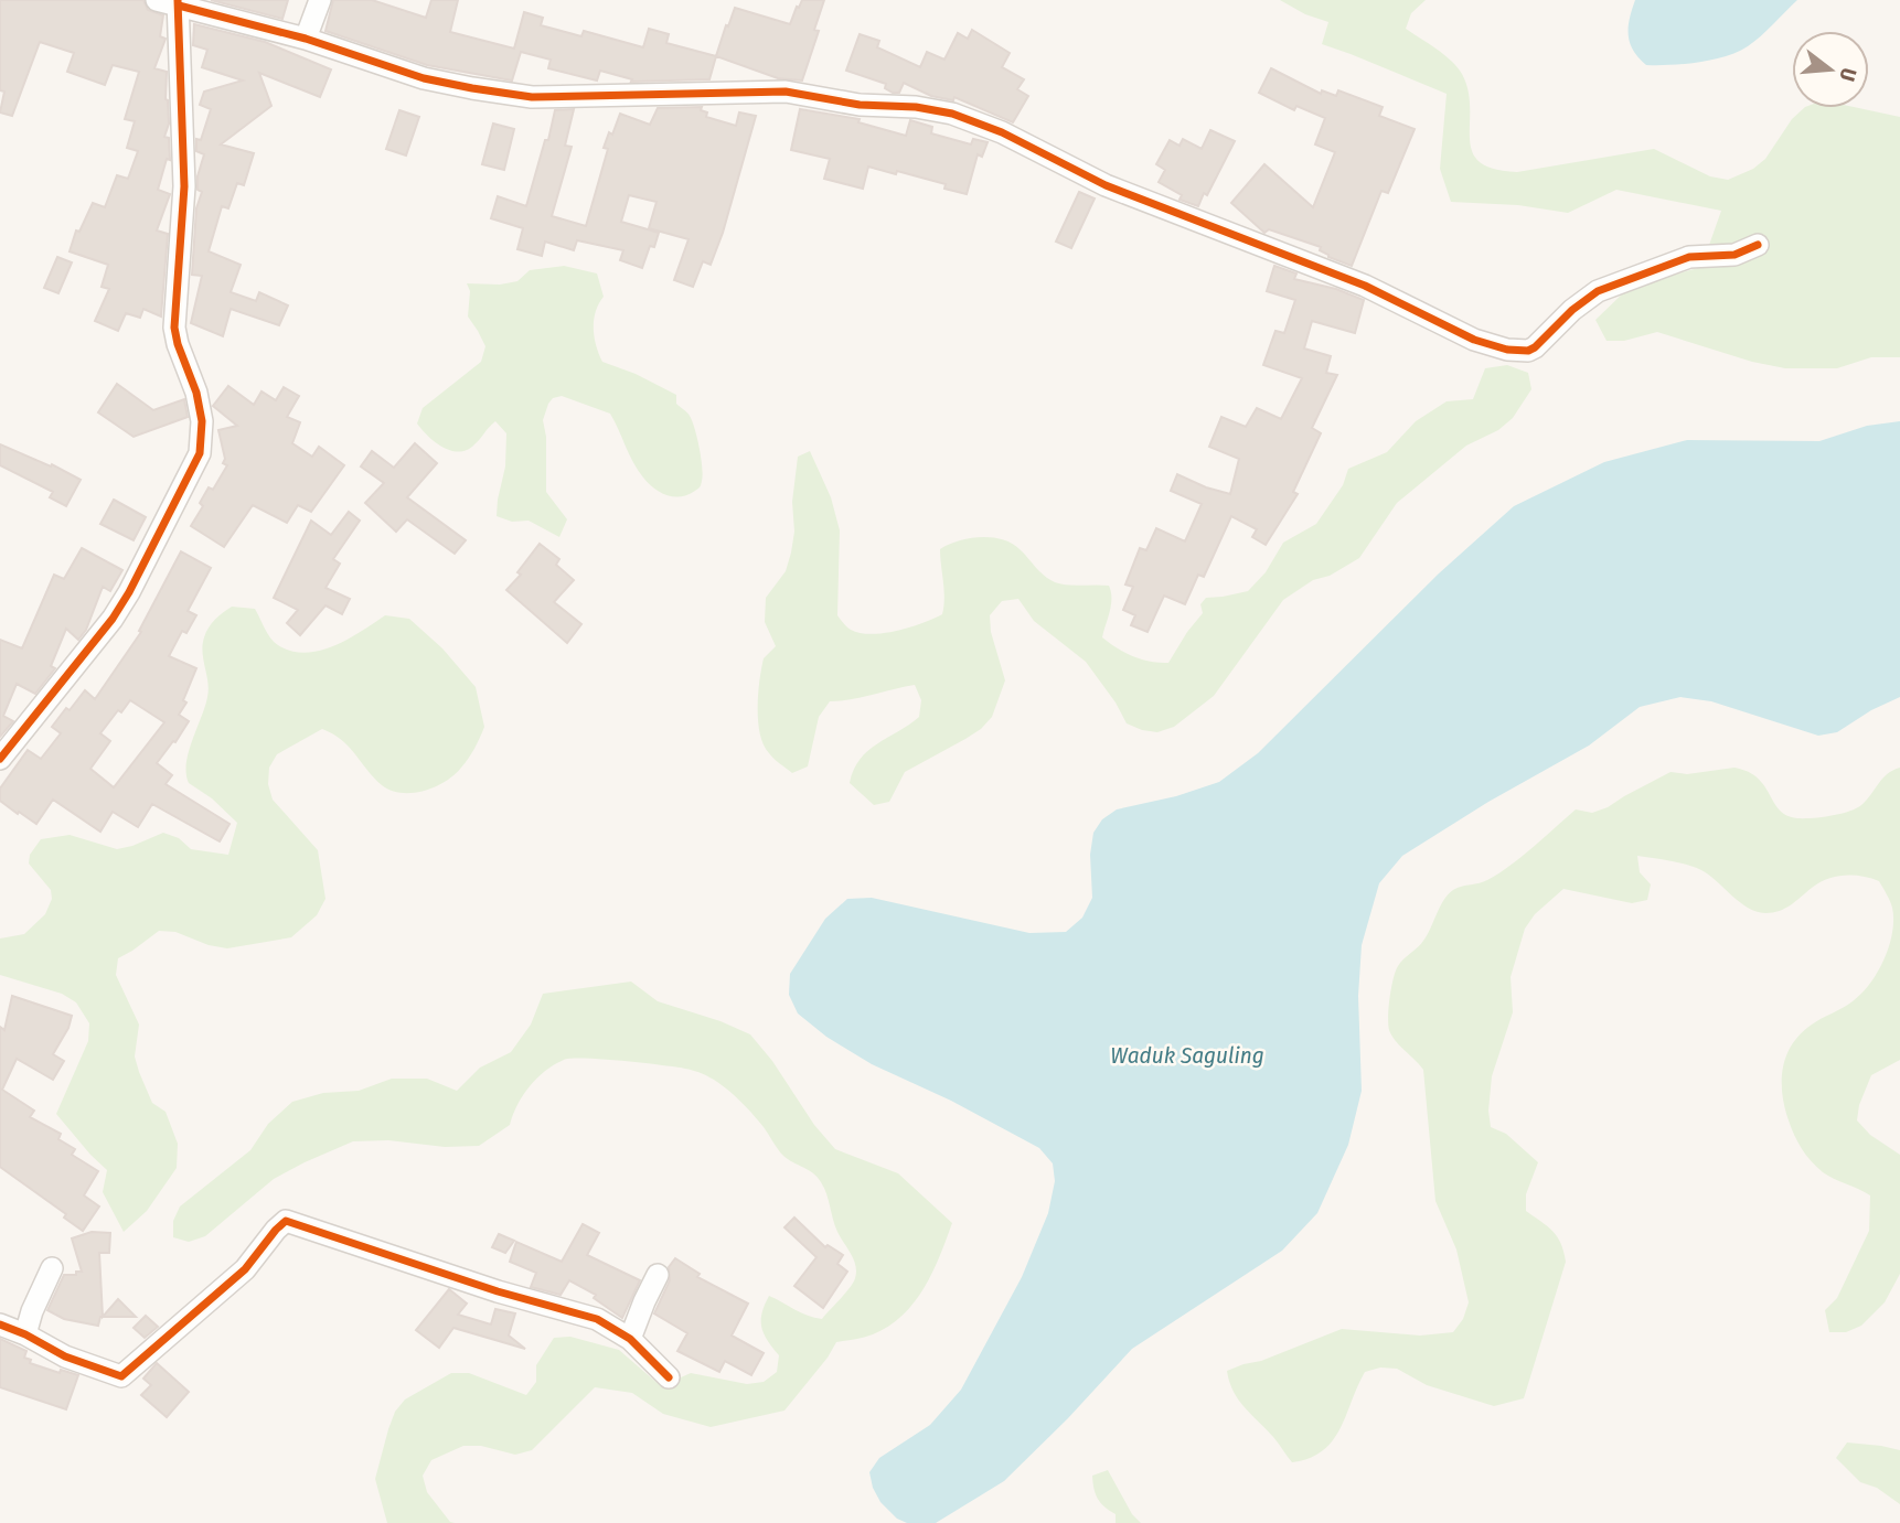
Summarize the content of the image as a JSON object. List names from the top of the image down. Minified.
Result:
{"water":["Waduk Saguling"],"north":"right"}
